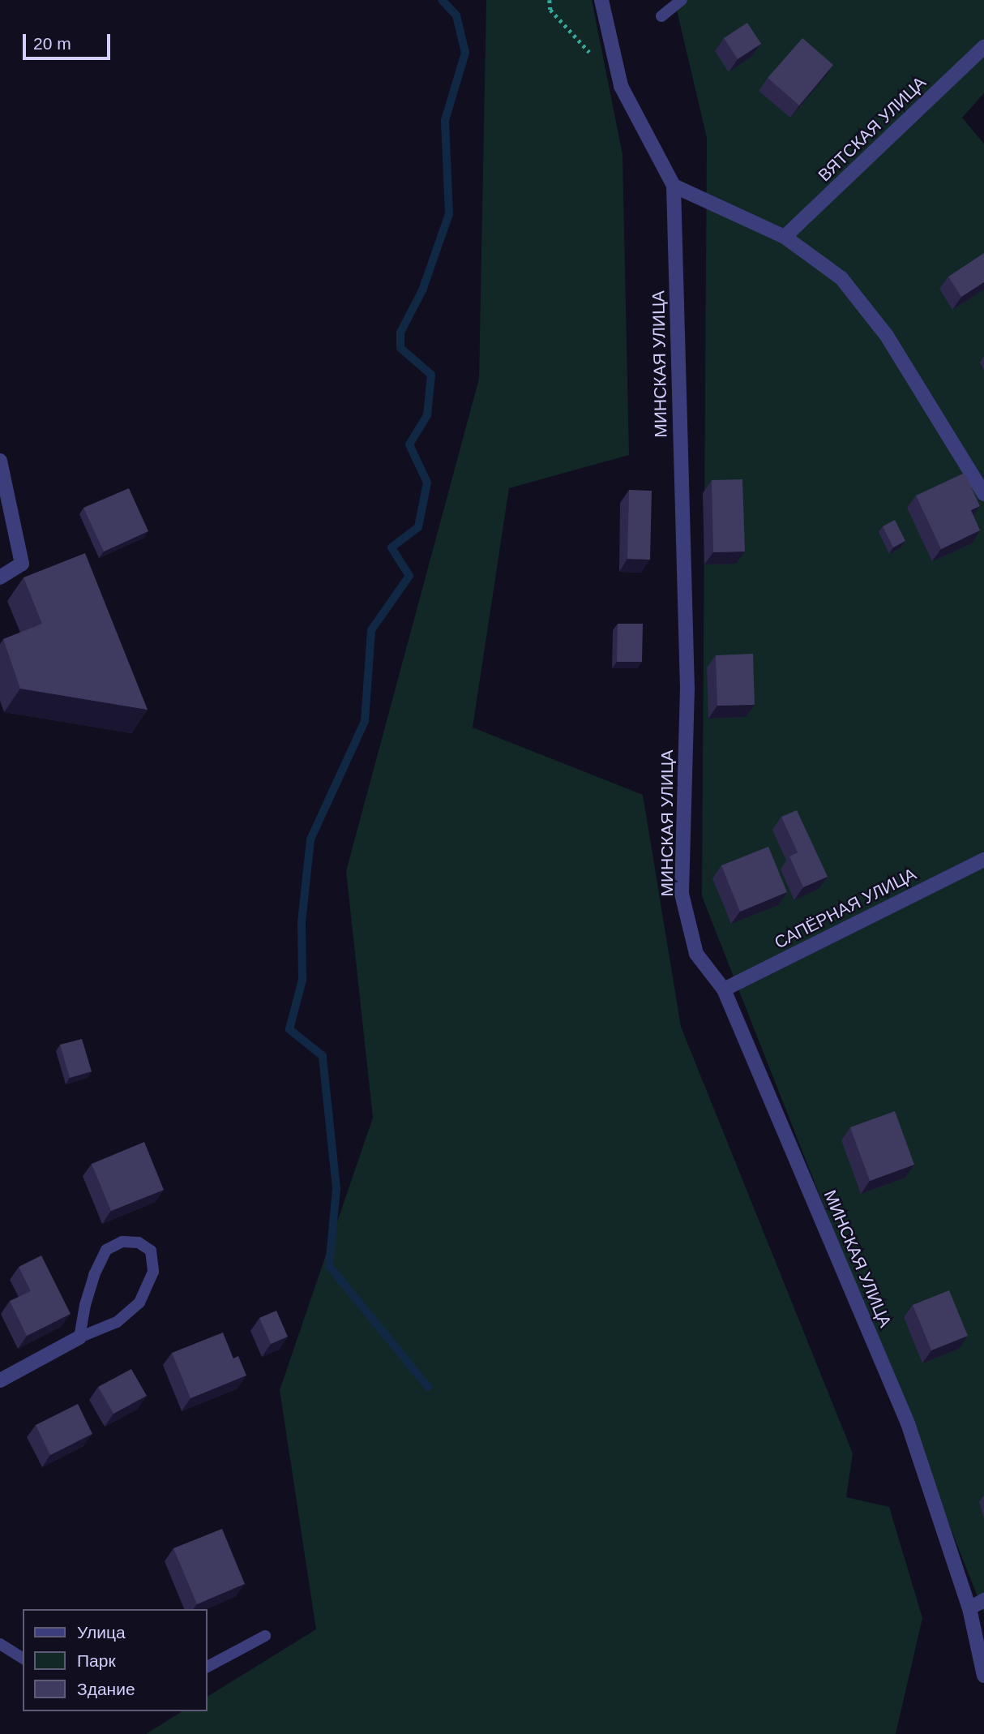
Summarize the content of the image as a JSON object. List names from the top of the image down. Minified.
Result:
{"streets":{"street":["ВЯТСКАЯ УЛИЦА","МИНСКАЯ УЛИЦА","САПЁРНАЯ УЛИЦА"]},"crossings":[["МИНСКАЯ УЛИЦА","САПЁРНАЯ УЛИЦА"]],"legend":["Улица","Парк","Здание"],"scale_bar":"20 m"}
